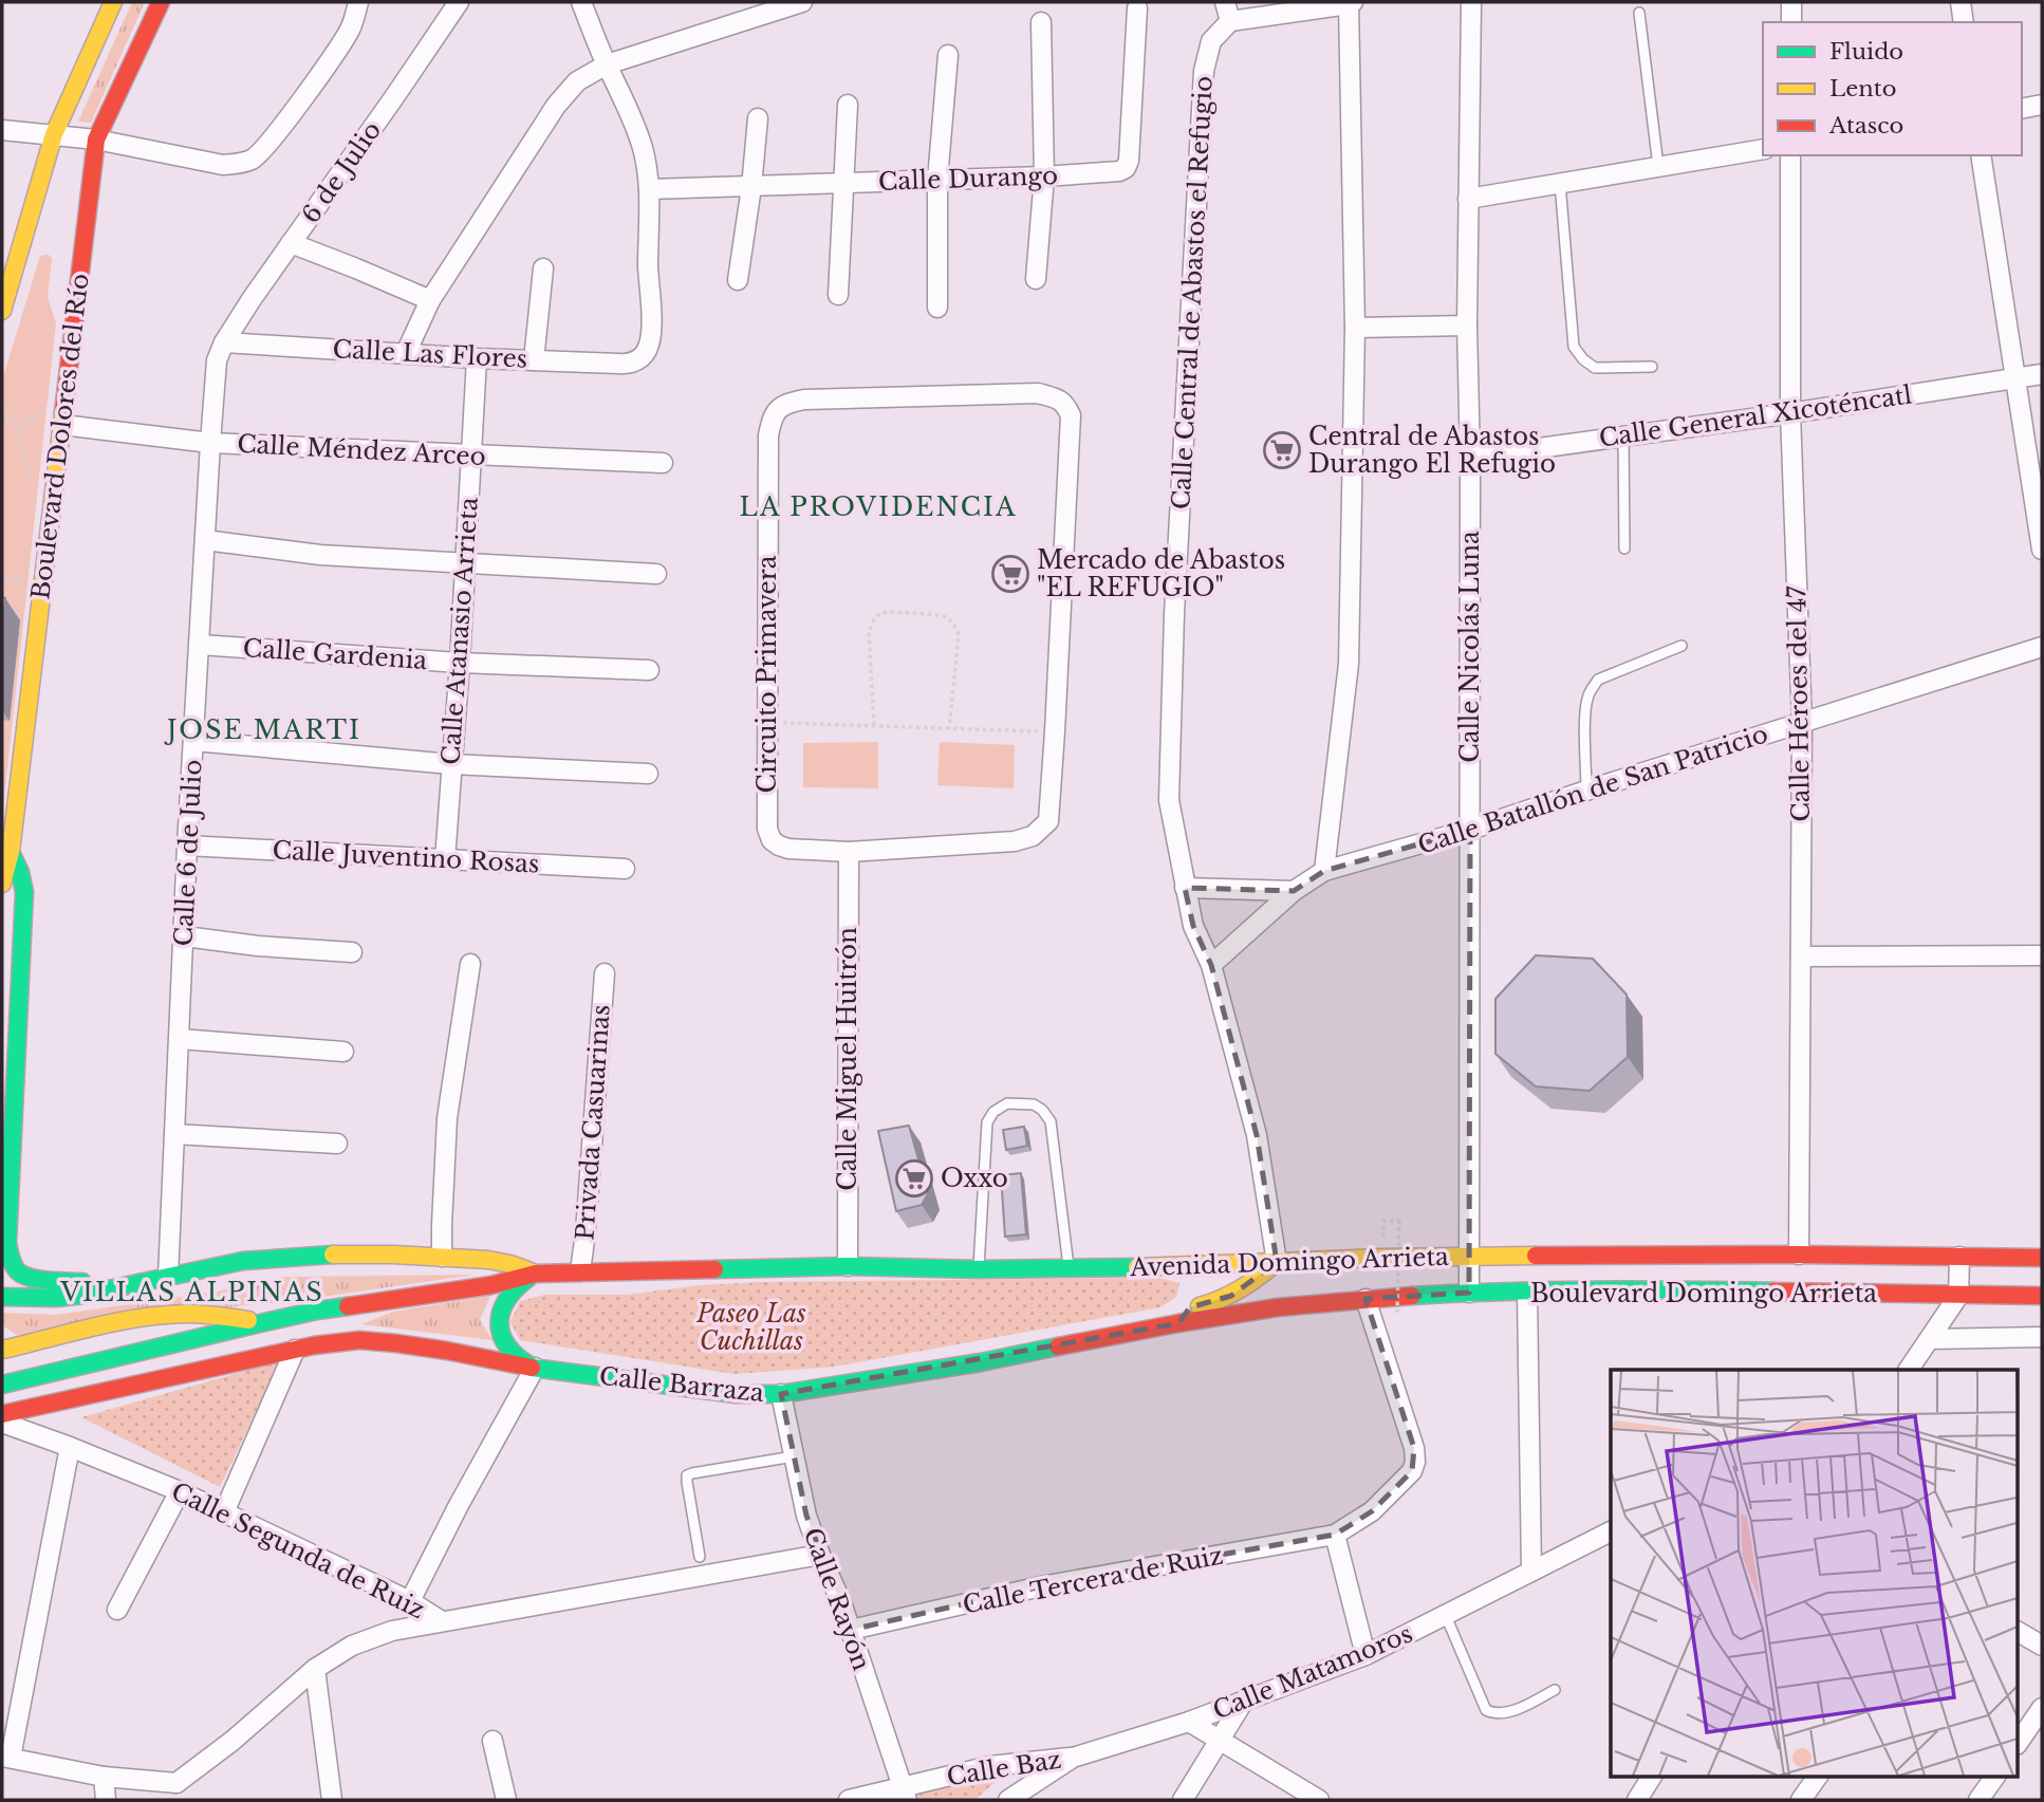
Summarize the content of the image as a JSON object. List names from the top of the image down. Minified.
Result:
{"streets":{"main road":["Boulevard Dolores del Río","Avenida Domingo Arrieta","Boulevard Domingo Arrieta","Calle Barraza"],"street":["6 de Julio","Calle Durango","Calle Central de Abastos el Refugio","Calle Las Flores","Calle General Xicoténcatl","Calle Méndez Arceo","Calle Atanasio Arrieta","Calle Nicolás Luna","Calle Gardenia","Circuito Primavera","Calle Héroes del 47","Calle Batallón de San Patricio","Calle 6 de Julio","Calle Juventino Rosas","Calle Miguel Huitrón","Privada Casuarinas","Calle Segunda de Ruiz","Calle Tercera de Ruiz","Calle Rayón","Calle Matamoros","Calle Baz"]},"crossings":[["6 de Julio","Calle Las Flores"],["6 de Julio","Calle 6 de Julio"],["Calle Durango","Calle Las Flores"],["Calle Central de Abastos el Refugio","Calle Batallón de San Patricio"],["Calle Central de Abastos el Refugio","Avenida Domingo Arrieta"],["Calle Las Flores","Calle Atanasio Arrieta"],["Calle Las Flores","Calle 6 de Julio"],["Calle General Xicoténcatl","Calle Nicolás Luna"],["Calle General Xicoténcatl","Calle Héroes del 47"],["Boulevard Dolores del Río","Calle Méndez Arceo"],["Calle Méndez Arceo","Calle Atanasio Arrieta"],["Calle Méndez Arceo","Calle 6 de Julio"],["Calle Atanasio Arrieta","Calle Gardenia"],["Calle Atanasio Arrieta","Calle Juventino Rosas"],["Calle Nicolás Luna","Calle Batallón de San Patricio"],["Calle Nicolás Luna","Avenida Domingo Arrieta"],["Calle Nicolás Luna","Boulevard Domingo Arrieta"],["Calle Gardenia","Calle 6 de Julio"],["Circuito Primavera","Calle Miguel Huitrón"],["Calle Héroes del 47","Calle Batallón de San Patricio"],["Calle Héroes del 47","Avenida Domingo Arrieta"],["Calle 6 de Julio","Calle Juventino Rosas"],["Calle Miguel Huitrón","Avenida Domingo Arrieta"],["Privada Casuarinas","Avenida Domingo Arrieta"],["Boulevard Domingo Arrieta","Calle Barraza"],["Calle Barraza","Calle Rayón"],["Calle Segunda de Ruiz","Calle Rayón"],["Calle Tercera de Ruiz","Calle Rayón"],["Calle Rayón","Calle Baz"],["Calle Matamoros","Calle Baz"]],"districts":["LA PROVIDENCIA","JOSE MARTI","VILLAS ALPINAS"],"parks":["Paseo Las Cuchillas"],"places":{"supermarket":["Central de Abastos Durango El Refugio","Mercado de Abastos \"EL REFUGIO\"","Oxxo"]},"legend":["Fluido","Lento","Atasco"]}
